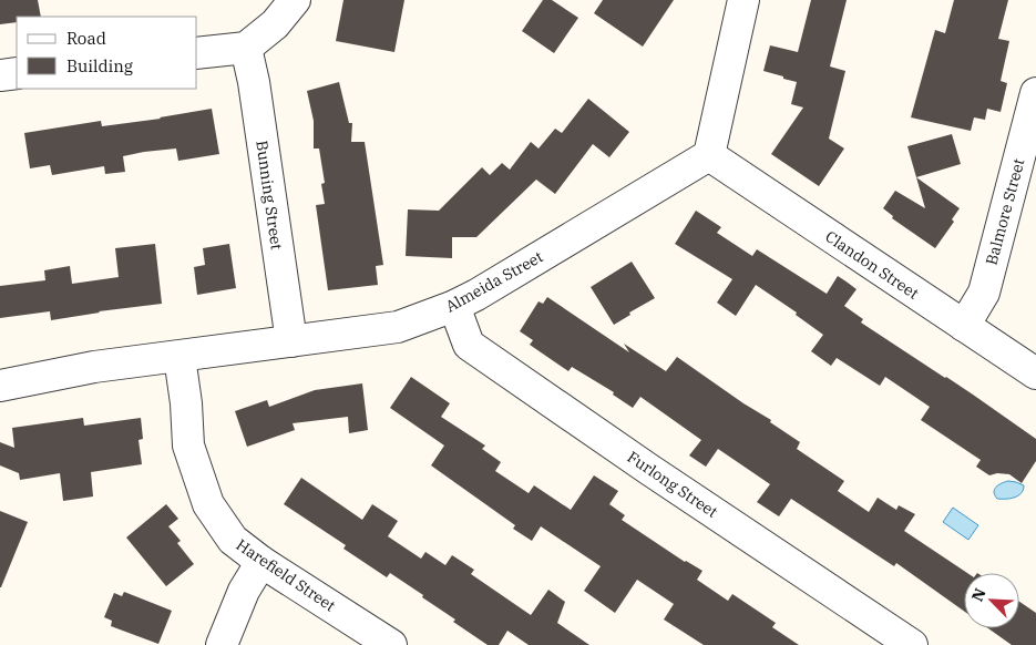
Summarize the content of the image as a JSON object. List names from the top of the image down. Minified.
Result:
{"streets":{"street":["Bunning Street","Balmore Street","Clandon Street","Almeida Street","Furlong Street","Harefield Street"]},"crossings":[["Bunning Street","Almeida Street"],["Balmore Street","Clandon Street"],["Clandon Street","Almeida Street"],["Almeida Street","Furlong Street"],["Almeida Street","Harefield Street"]],"legend":["Road","Building"],"north":"top left"}
